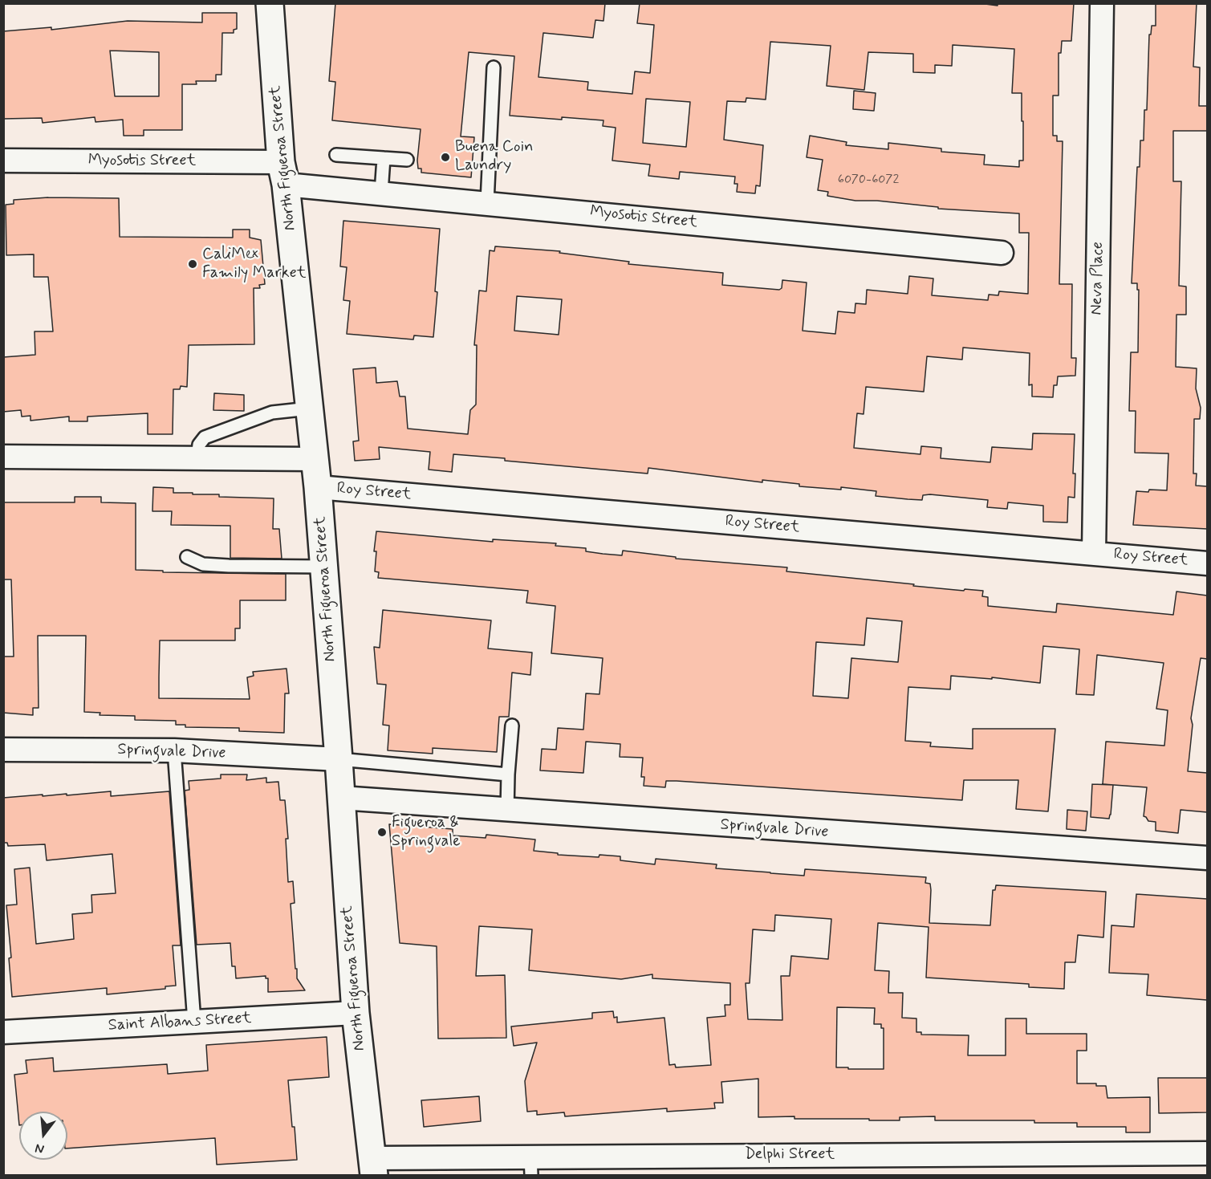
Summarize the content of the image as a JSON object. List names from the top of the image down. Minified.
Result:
{"streets":{"main road":["North Figueroa Street"],"street":["Myosotis Street","Neva Place","Roy Street","Springvale Drive","Saint Albans Street","Delphi Street"]},"crossings":[["North Figueroa Street","Myosotis Street"],["North Figueroa Street","Roy Street"],["North Figueroa Street","Springvale Drive"],["North Figueroa Street","Saint Albans Street"],["North Figueroa Street","Delphi Street"],["Neva Place","Roy Street"]],"places":["Buena Coin Laundry","CaliMex Family Market","Figueroa & Springvale"],"house_numbers":["6070-6072"],"north":"bottom"}
